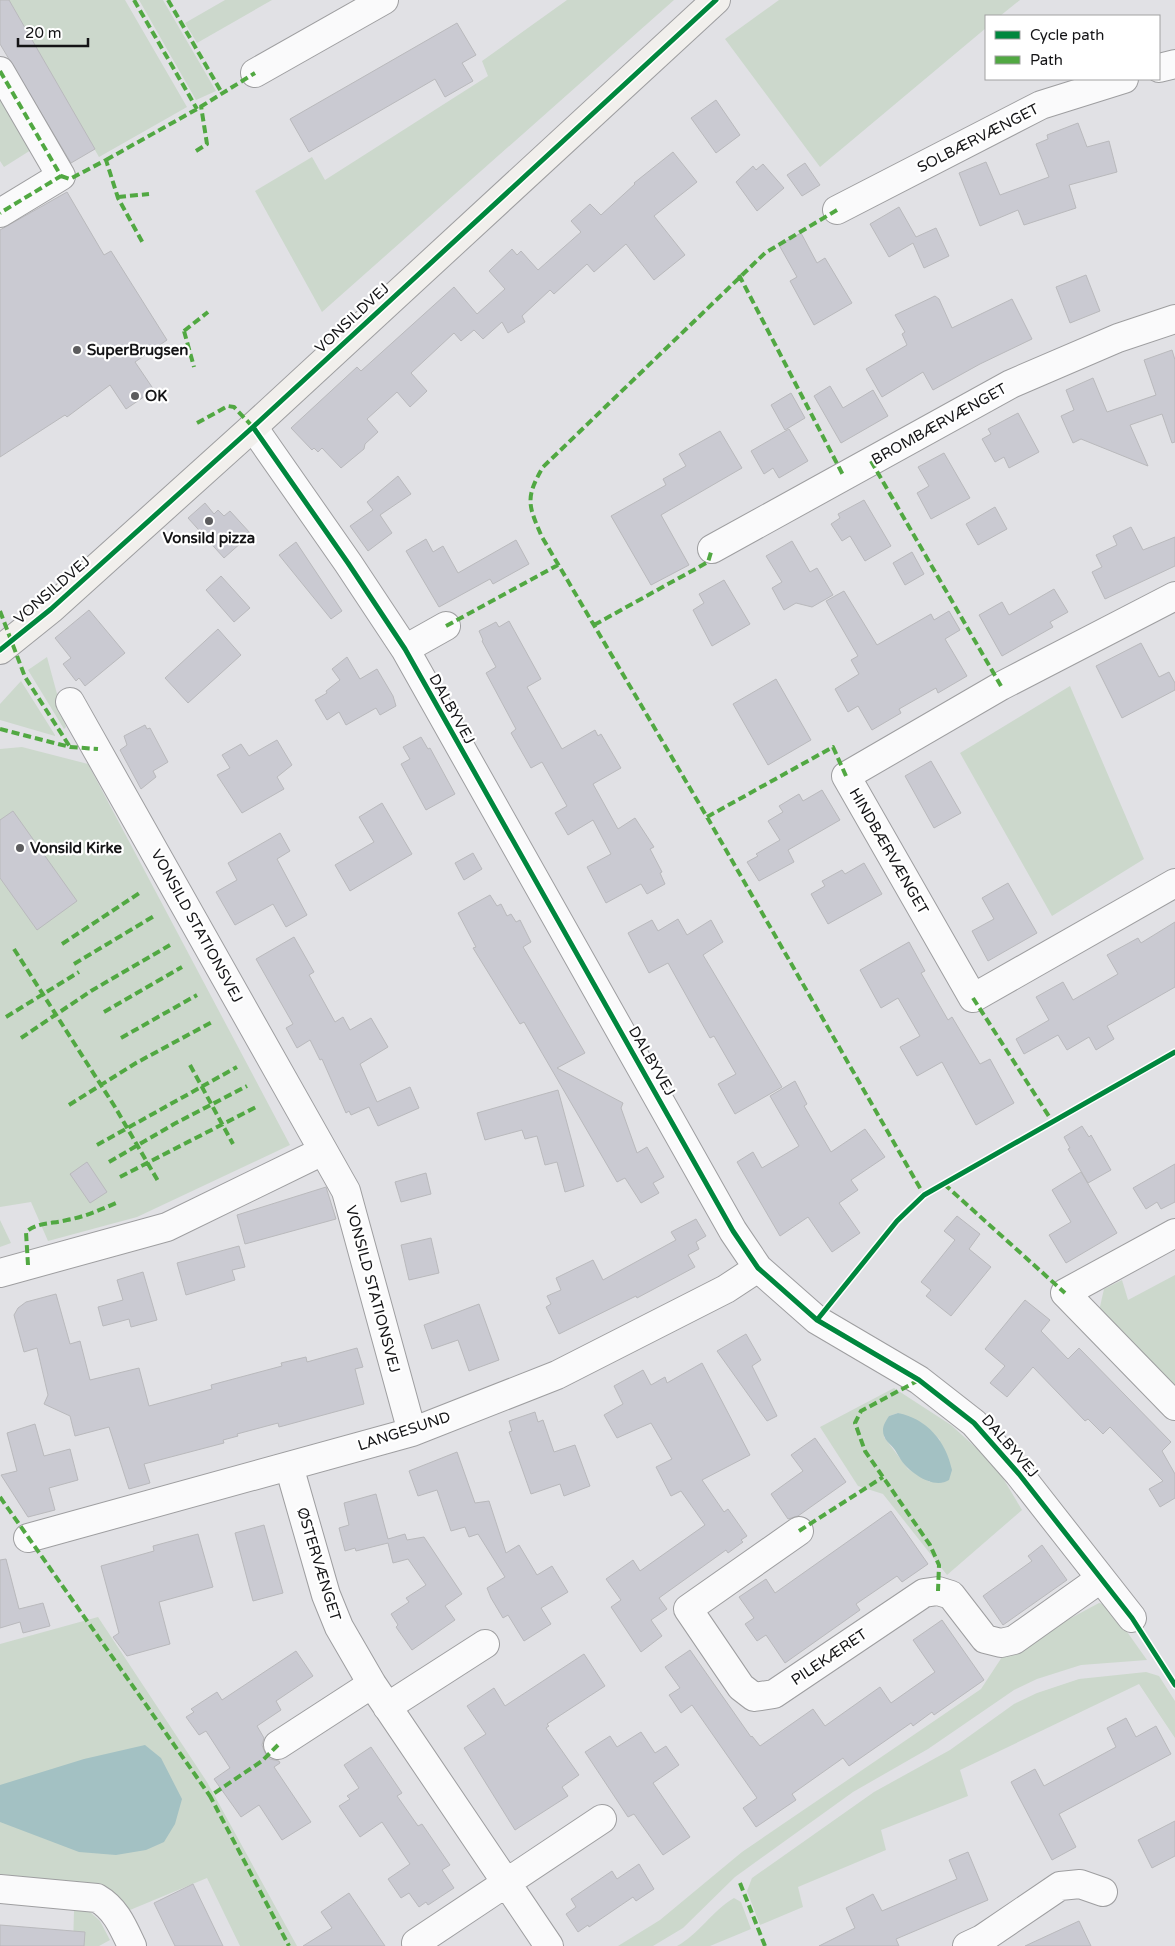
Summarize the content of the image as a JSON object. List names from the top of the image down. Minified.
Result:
{"streets":{"main road":["VONSILDVEJ"],"street":["SOLBÆRVÆNGET","BROMBÆRVÆNGET","DALBYVEJ","HINDBÆRVÆNGET","VONSILD STATIONSVEJ","LANGESUND","ØSTERVÆNGET","PILEKÆRET"]},"crossings":[["VONSILDVEJ","DALBYVEJ"],["DALBYVEJ","LANGESUND"],["DALBYVEJ","PILEKÆRET"],["VONSILD STATIONSVEJ","LANGESUND"],["LANGESUND","ØSTERVÆNGET"]],"places":["SuperBrugsen","OK","Vonsild pizza","Vonsild Kirke"],"legend":["Cycle path","Path"],"scale_bar":"20 m"}
